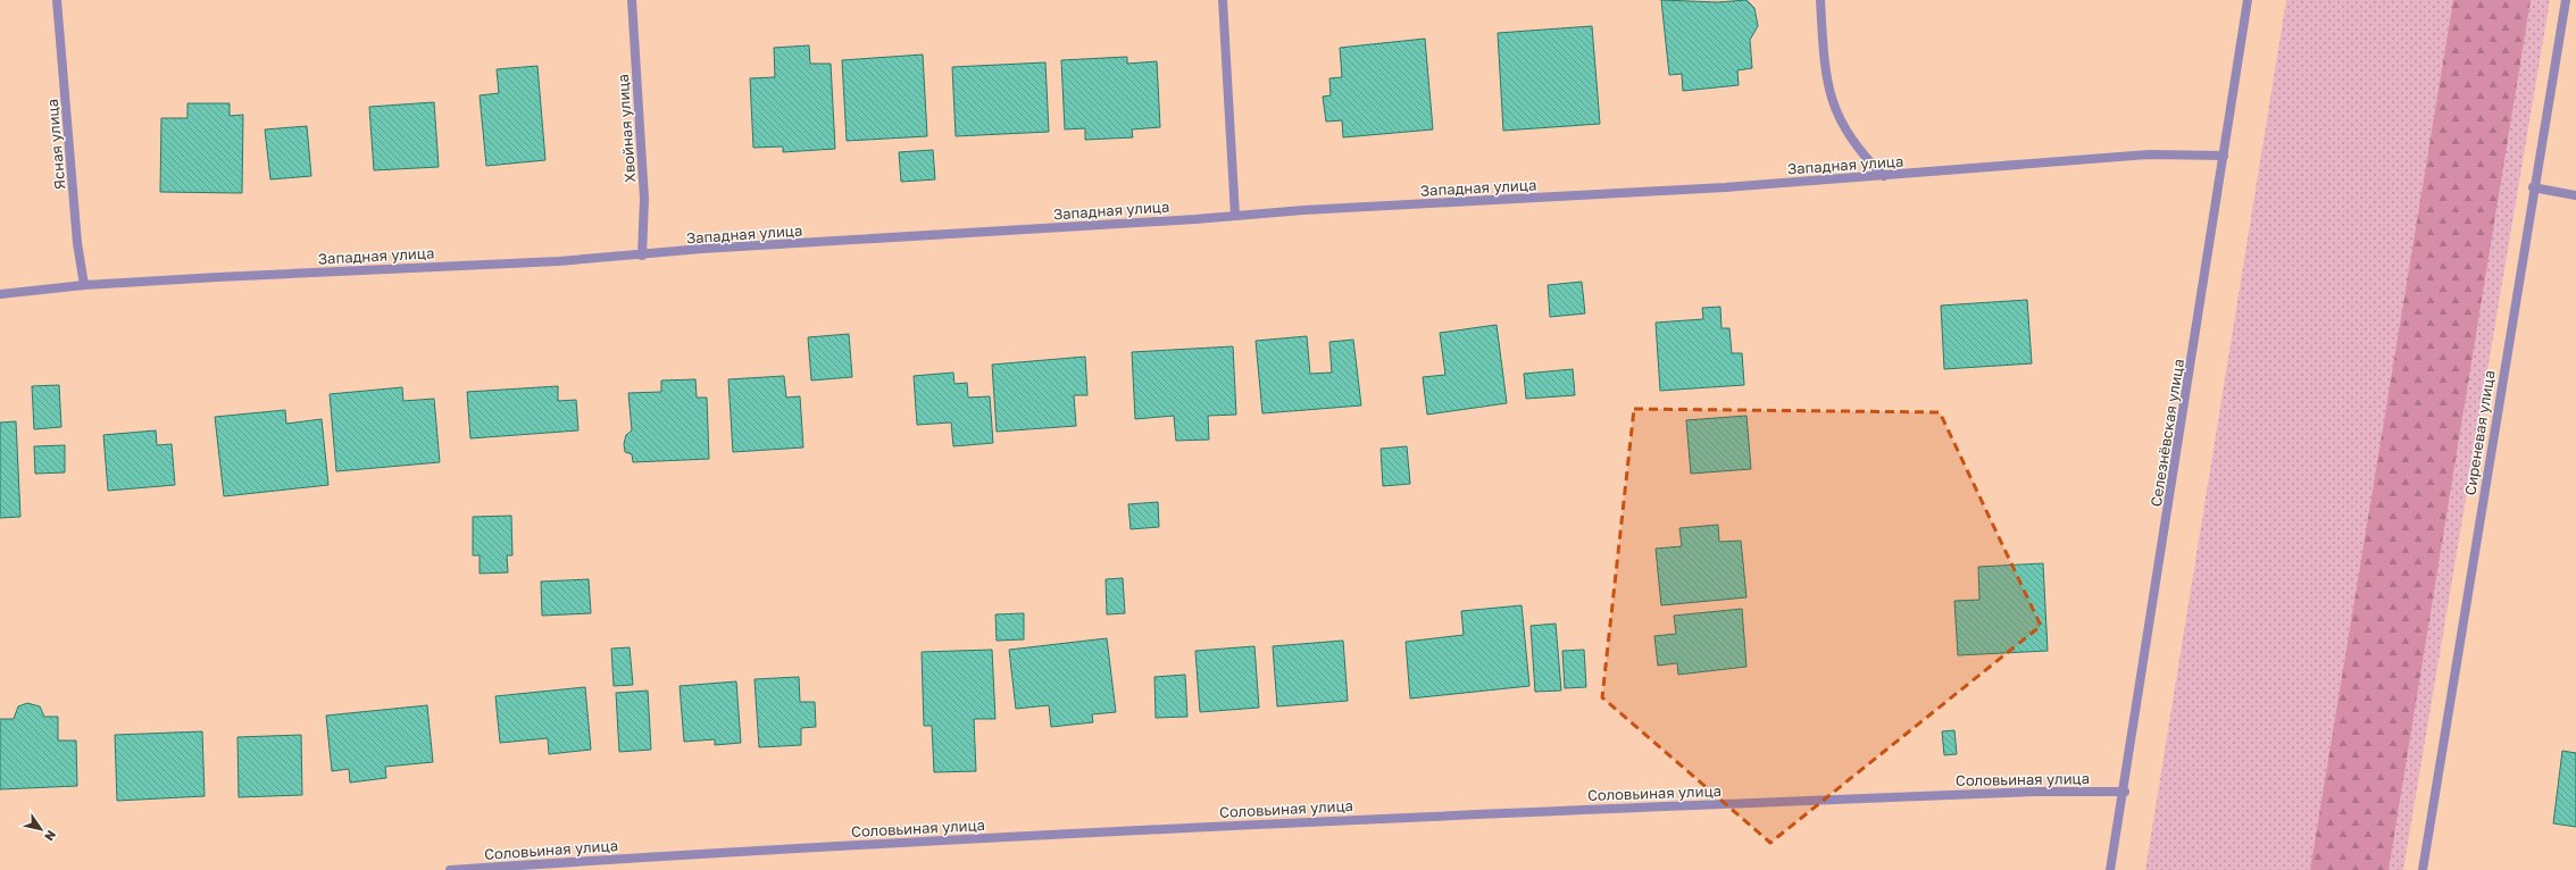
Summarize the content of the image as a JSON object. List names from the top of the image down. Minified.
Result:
{"streets":{"street":["Хвойная улица","Ясная улица","Западная улица","Селезнёвская улица","Сиреневая улица","Соловьиная улица"]},"crossings":[["Хвойная улица","Западная улица"],["Ясная улица","Западная улица"],["Западная улица","Селезнёвская улица"],["Селезнёвская улица","Соловьиная улица"]],"north":"bottom right"}
